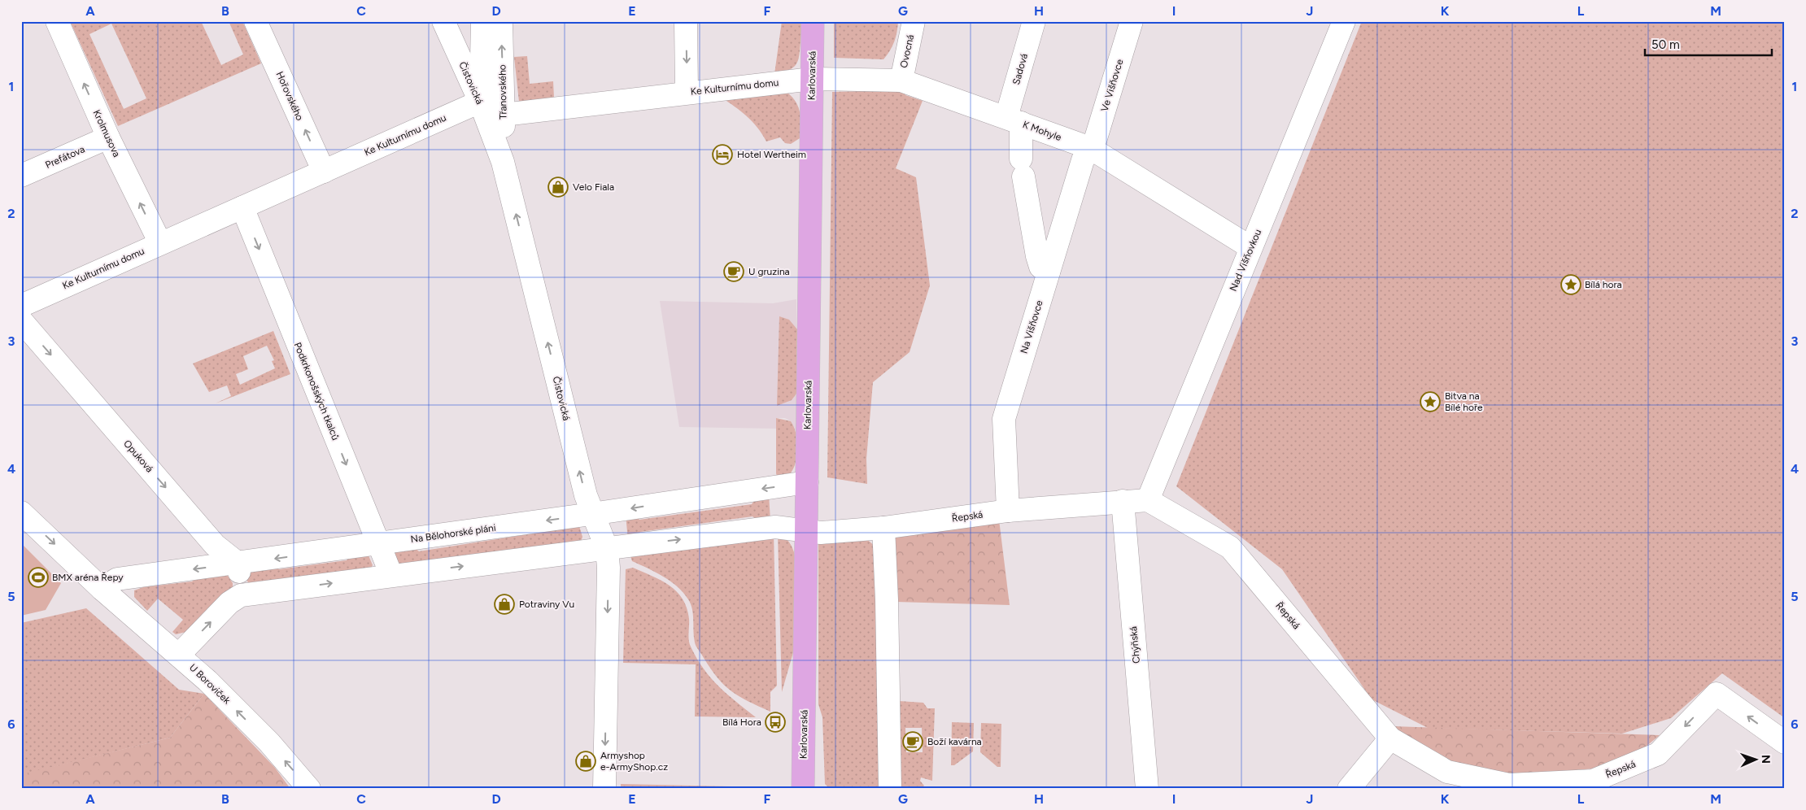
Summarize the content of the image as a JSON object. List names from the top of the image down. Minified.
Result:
{"streets":{"main road":["Karlovarská"],"street":["Ovocná","Sadová","Čistovická","Ve Višňovce","Ke Kulturnímu domu","Třanovského","Hořovského","K Mohyle","Krolmusova","Prefátova","Nad Višňovkou","Na Višňovce","Podkrkonošských tkalců","Opuková","Řepská","Na Bělohorské pláni","Chýňská","U Boroviček"]},"crossings":[["Ovocná","K Mohyle"],["Sadová","K Mohyle"],["Sadová","Na Višňovce"],["Karlovarská","Ke Kulturnímu domu"],["Karlovarská","K Mohyle"],["Karlovarská","Řepská"],["Karlovarská","Na Bělohorské pláni"],["Čistovická","Ke Kulturnímu domu"],["Čistovická","Třanovského"],["Čistovická","Na Bělohorské pláni"],["Ve Višňovce","K Mohyle"],["Ve Višňovce","Na Višňovce"],["Ke Kulturnímu domu","Třanovského"],["Ke Kulturnímu domu","Hořovského"],["Ke Kulturnímu domu","K Mohyle"],["Ke Kulturnímu domu","Krolmusova"],["Ke Kulturnímu domu","Podkrkonošských tkalců"],["K Mohyle","Nad Višňovkou"],["K Mohyle","Na Višňovce"],["Krolmusova","Prefátova"],["Nad Višňovkou","Řepská"],["Na Višňovce","Řepská"],["Podkrkonošských tkalců","Na Bělohorské pláni"],["Opuková","Na Bělohorské pláni"],["Řepská","Chýňská"],["Na Bělohorské pláni","U Boroviček"]],"one_way":["Hořovského","Krolmusova","Podkrkonošských tkalců","U Boroviček"],"places":{"hotel":["Hotel Wertheim"],"shop":["Velo Fiala","Potraviny Vu","Armyshop e-ArmyShop.cz"],"cafe":["U gruzina","Boží kavárna"],"place":["Bílá hora","Bitva na Bílé hoře"],"sports":["BMX aréna Řepy"],"bus stop":["Bílá Hora"]},"scale_bar":"50 m","north":"right","grid":{"columns":["A","B","C","D","E","F","G","H","I","J","K","L","M"],"rows":["1","2","3","4","5","6"]}}
